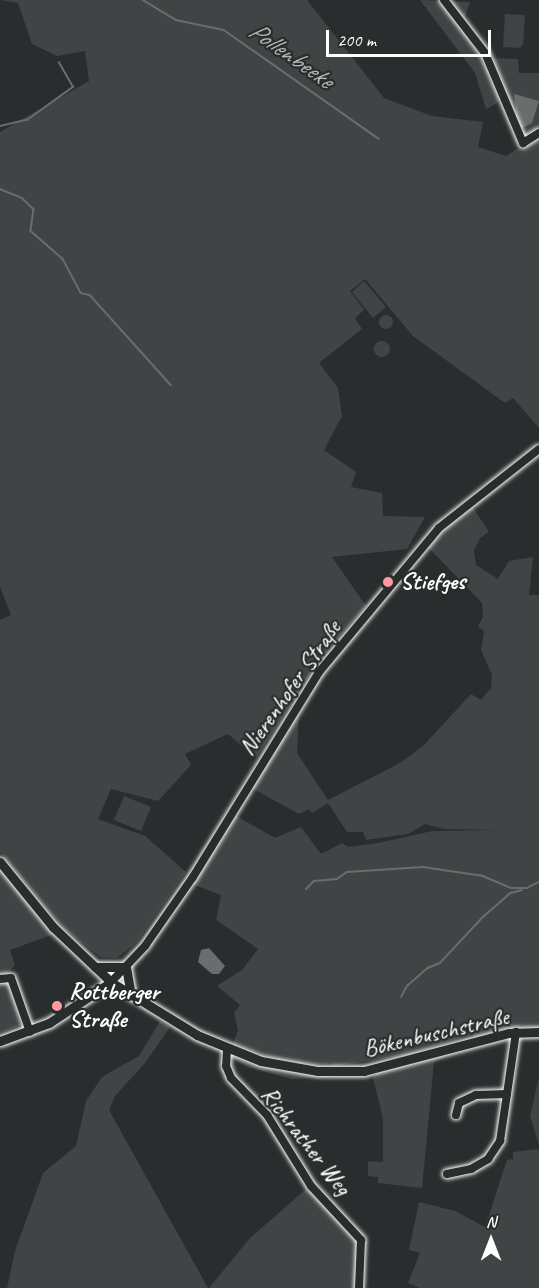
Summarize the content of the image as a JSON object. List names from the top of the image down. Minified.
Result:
{"streets":{"main road":["Bökenbuschstraße"],"street":["Nierenhofer Straße","Richrather Weg"]},"crossings":[["Nierenhofer Straße","Bökenbuschstraße"],["Bökenbuschstraße","Richrather Weg"]],"water":["Pollenbeeke"],"places":["Stiefges","Rottberger Straße"],"scale_bar":"200 m","north":"top"}
